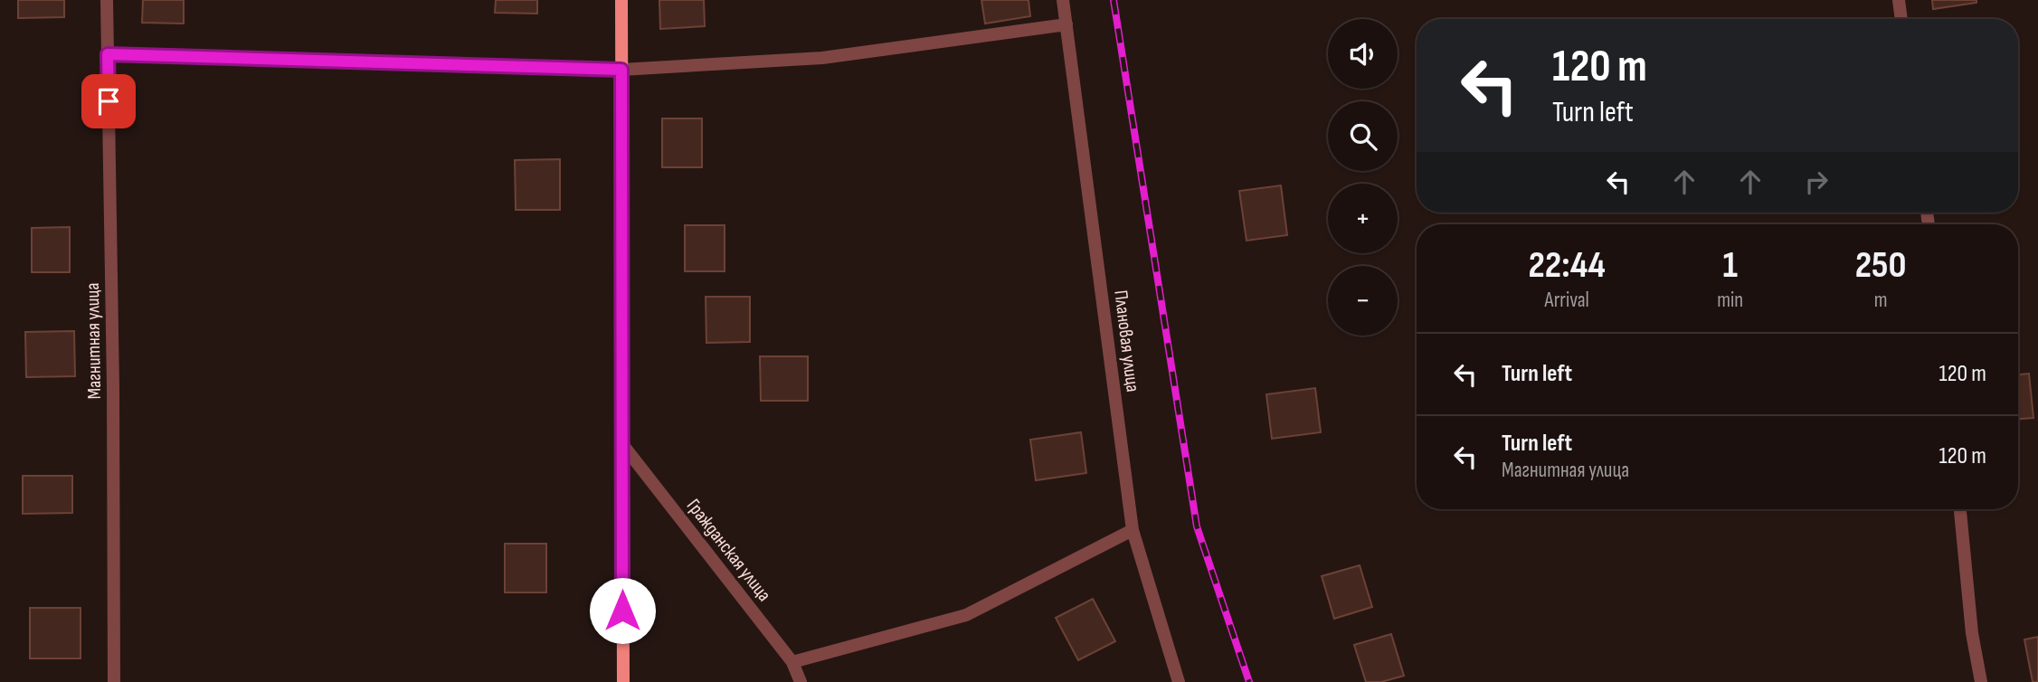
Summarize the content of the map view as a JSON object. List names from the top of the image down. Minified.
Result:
{"streets":{"street":["Магнитная улица","Плановая улица","Гражданская улица"]},"page":{"map_buttons":["+","−"],"turn":["120 m","Turn left"],"eta":["22:44","Arrival","1","min","250","m"],"list":[{"name":"Turn left","value":"120 m"},{"name":"Turn left","note":"Магнитная улица","value":"120 m"}]}}
